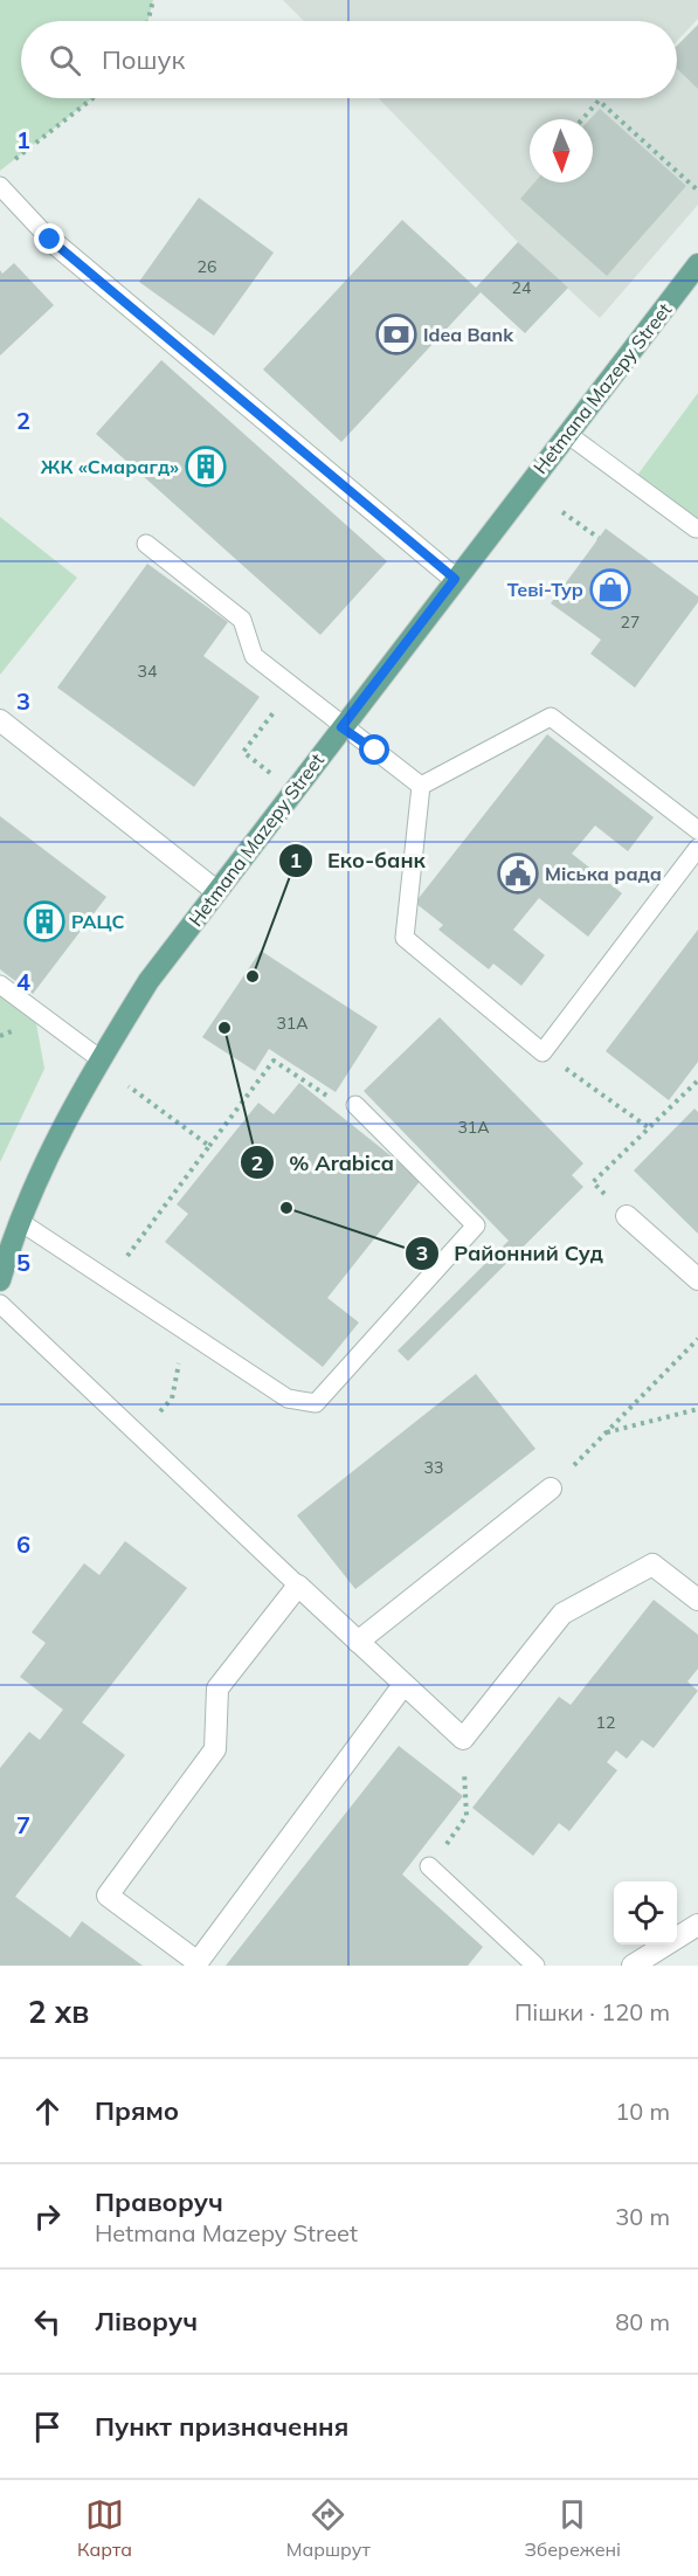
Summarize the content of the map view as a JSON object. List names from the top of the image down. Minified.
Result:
{"streets":{"main road":["Hetmana Mazepy Street"]},"places":{"bank":["Idea Bank"],"building":["ЖК «Смарагд»","РАЦС"],"shop":["Теві-Тур"],"public building":["Міська рада"],"other":["Еко-банк","% Arabica","Районний Суд"]},"house_numbers":["26","24","27","34","31А","31А","33","12"],"north":"bottom","page":{"search":"Пошук","heading":["2 хв","Пішки · 120 m"],"list":[["Прямо","10 m"],["Праворуч","Hetmana Mazepy Street","30 m"],["Ліворуч","80 m"],"Пункт призначення"],"nav":["Карта","Маршрут","Збережені"]},"grid":{"rows":["1","2","3","4","5","6","7"]}}
